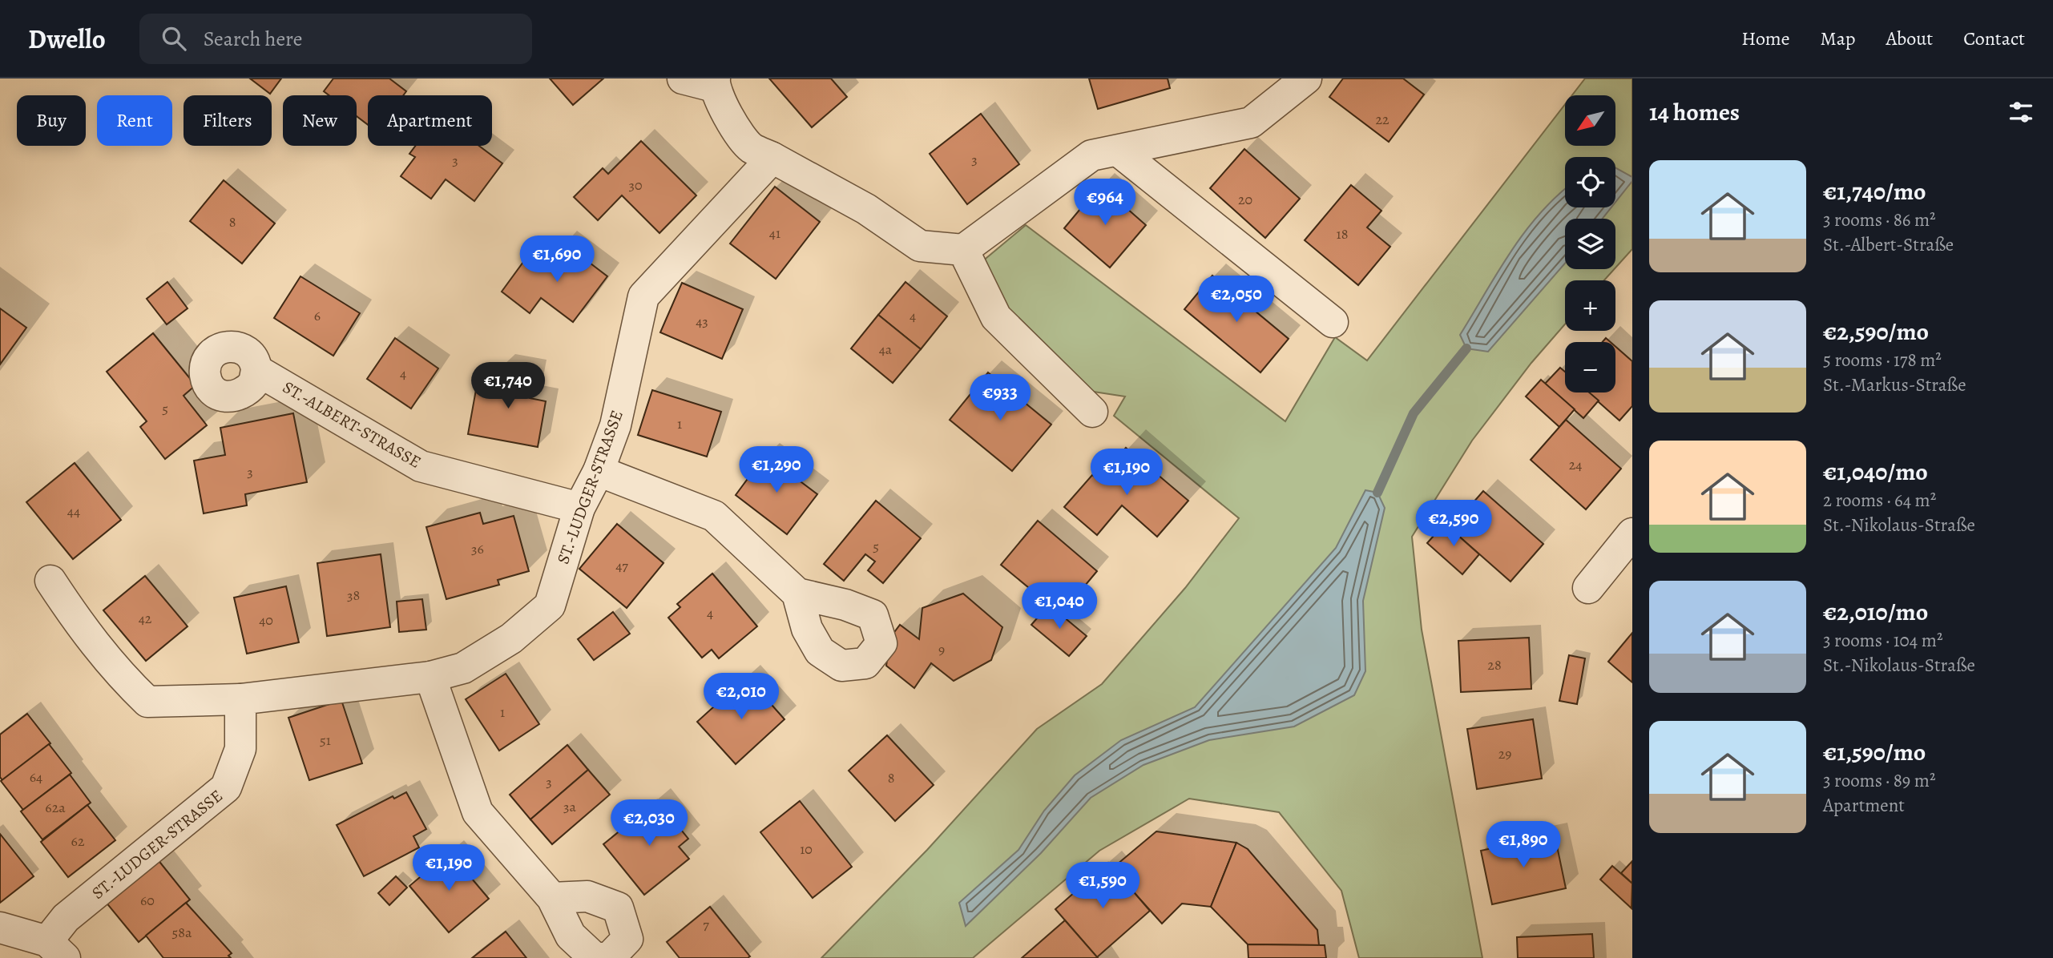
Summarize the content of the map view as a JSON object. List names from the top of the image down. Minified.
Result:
{"streets":{"street":["ST.-ALBERT-STRASSE","ST.-LUDGER-STRASSE"]},"crossings":[["ST.-ALBERT-STRASSE","ST.-LUDGER-STRASSE"]],"house_numbers":["22","3","3","30","20","8","41","18","6","4","43","4a","4","5","1","24","3","44","5","36","47","38","4","42","40","9","28","1","51","29","64","8","3","3a","62a","62","10","60","7","58a"],"north":"bottom left","page":{"header":"Dwello","search":"Search here","nav":["Home","Map","About","Contact"],"heading":"14 homes","map_buttons":["+","−"],"chip":["Buy","Rent","Filters","New","Apartment"],"list":[{"name":"€1,740/mo","note":"3 rooms · 86 m² · St.-Albert-Straße"},{"name":"€2,590/mo","note":"5 rooms · 178 m² · St.-Markus-Straße"},{"name":"€1,040/mo","note":"2 rooms · 64 m² · St.-Nikolaus-Straße"},{"name":"€2,010/mo","note":"3 rooms · 104 m² · St.-Nikolaus-Straße"},{"name":"€1,590/mo","note":"3 rooms · 89 m² · Apartment"}],"price":["€964","€1,690","€2,050","€1,740","€933","€1,290","€1,190","€2,590","€1,040","€2,010","€2,030","€1,890","€1,190","€1,590"]}}
